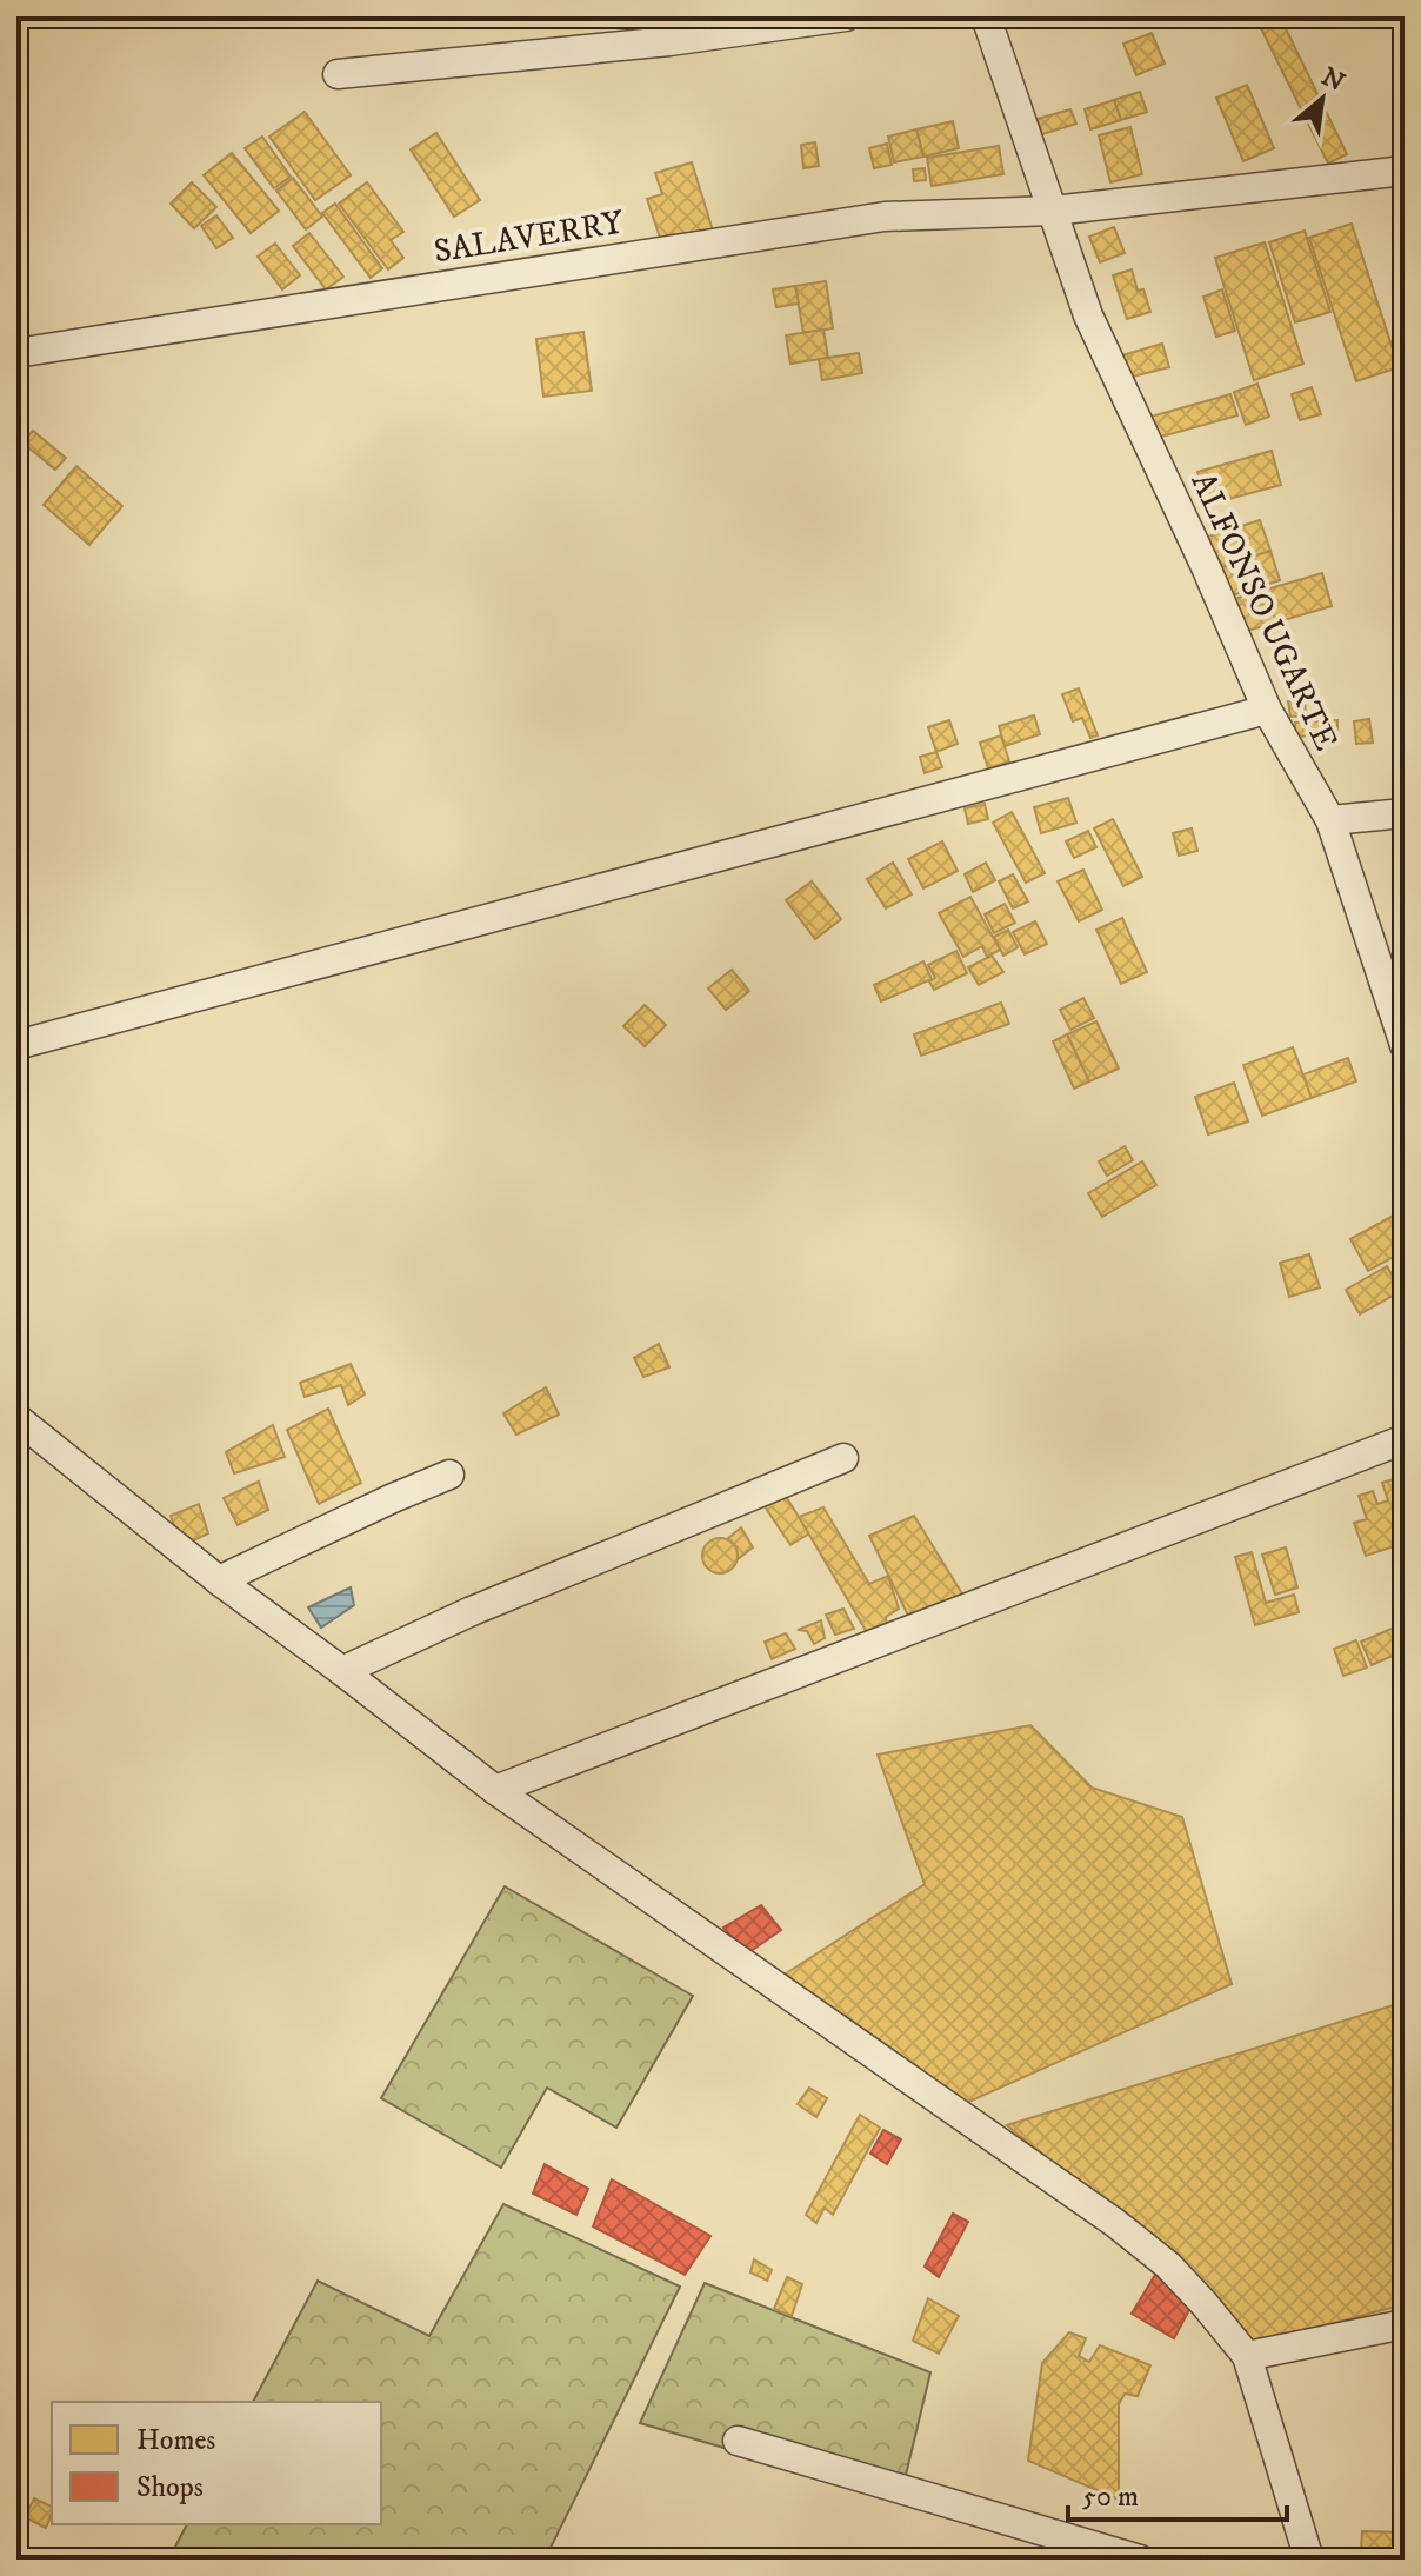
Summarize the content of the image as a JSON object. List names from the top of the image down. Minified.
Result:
{"streets":{"street":["SALAVERRY","ALFONSO UGARTE"]},"crossings":[["SALAVERRY","ALFONSO UGARTE"]],"legend":["Homes","Shops"],"scale_bar":"50 m","north":"top right"}
